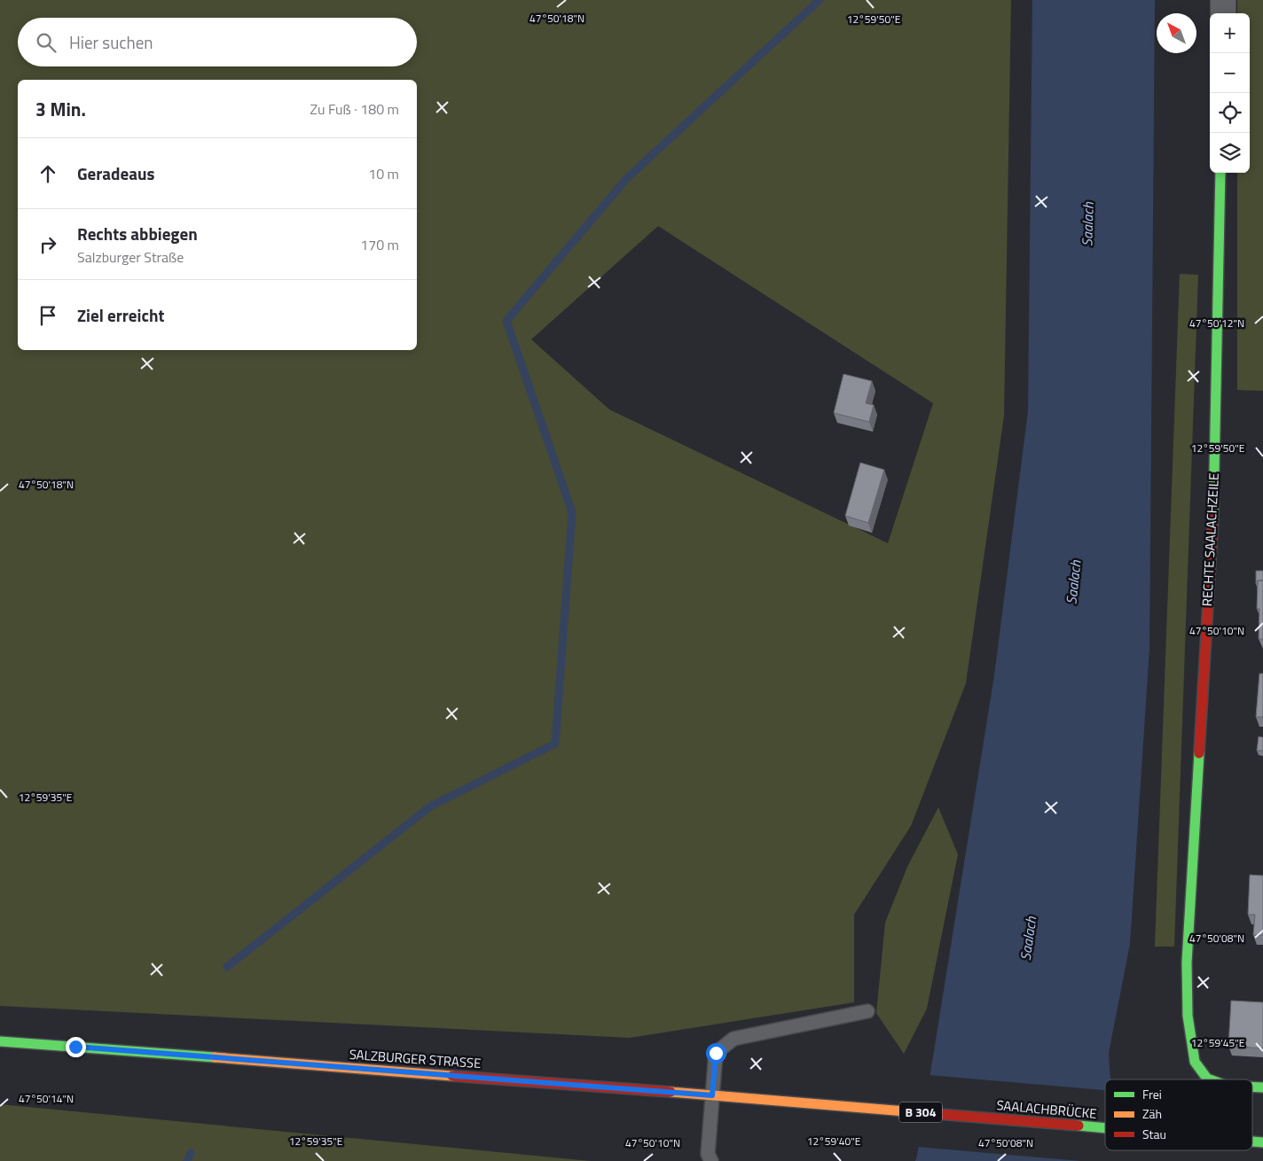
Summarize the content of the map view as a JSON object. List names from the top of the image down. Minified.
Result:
{"streets":{"main road":["RECHTE SAALACHZEILE","SALZBURGER STRASSE","SAALACHBRÜCKE","B 304"]},"crossings":[["SALZBURGER STRASSE","SAALACHBRÜCKE"]],"water":["Saalach"],"legend":["Frei","Zäh","Stau"],"north":"top left","page":{"map_buttons":["+","−"],"search":"Hier suchen","heading":["3 Min.","Zu Fuß · 180 m"],"list":[["Geradeaus","10 m"],["Rechts abbiegen","Salzburger Straße","170 m"],"Ziel erreicht"]},"coordinates":["47°50'18\"N","12°59'50\"E","47°50'12\"N","47°50'10\"N","12°59'35\"E","47°50'08\"N","12°59'45\"E","47°50'14\"N","12°59'40\"E"]}
